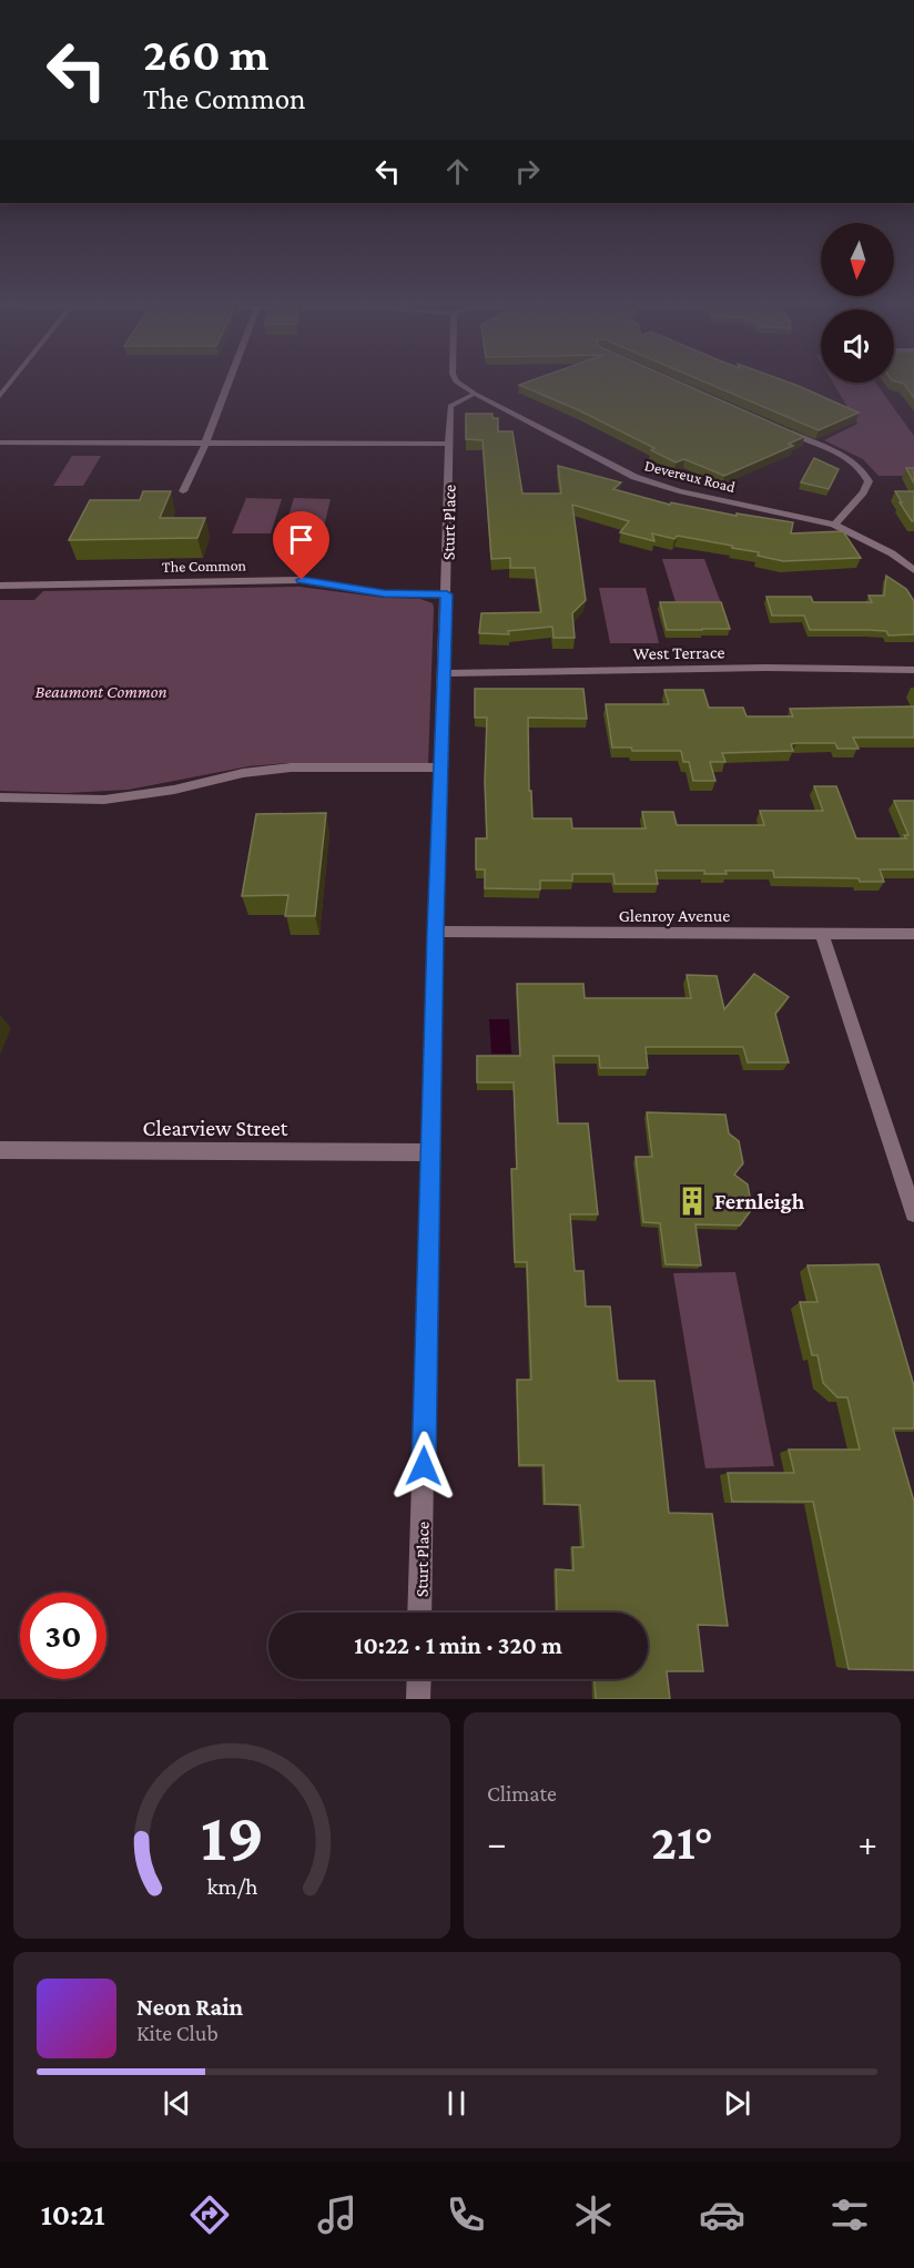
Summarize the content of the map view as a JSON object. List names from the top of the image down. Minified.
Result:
{"streets":{"street":["Devereux Road","Sturt Place","The Common","West Terrace","Glenroy Avenue","Clearview Street"]},"crossings":[["Devereux Road","Sturt Place"],["Sturt Place","The Common"],["Sturt Place","West Terrace"],["Sturt Place","Glenroy Avenue"],["Sturt Place","Clearview Street"]],"parks":["Beaumont Common"],"places":{"building":["Fernleigh"]},"north":"bottom","page":{"turn":["260 m","The Common"],"limit":"30","trip":"10:22 · 1 min · 320 m","tile":"Climate","heat":["−","21°","+"],"song":["Neon Rain","Kite Club"],"tabs":"10:21","gauge":["19","km/h"]}}
